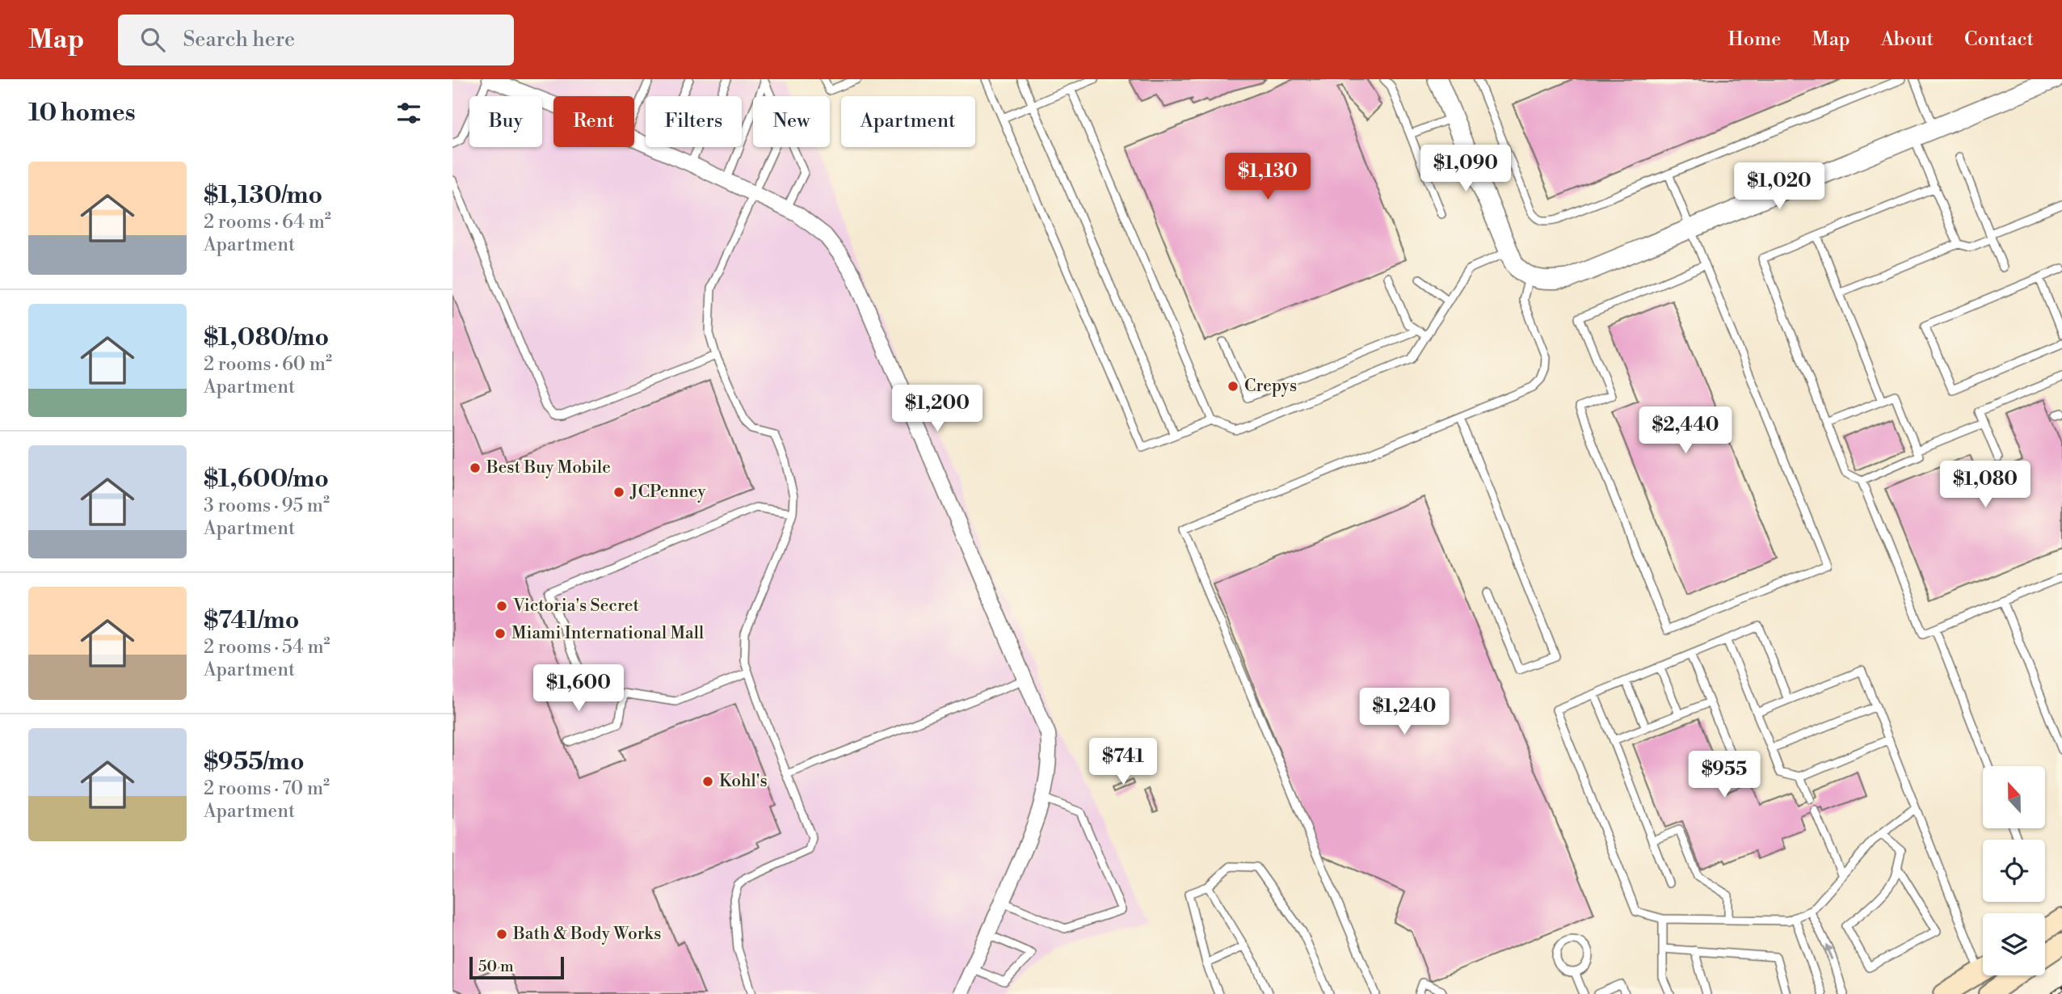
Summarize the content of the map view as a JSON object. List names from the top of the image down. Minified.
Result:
{"places":["Crepys","Best Buy Mobile","JCPenney","Victoria's Secret","Miami International Mall","Kohl's","Bath & Body Works"],"scale_bar":"50 m","north":"top","page":{"header":"Map","search":"Search here","nav":["Home","Map","About","Contact"],"heading":"10 homes","chip":["Buy","Rent","Filters","New","Apartment"],"price":["$1,090","$1,130","$1,020","$1,200","$2,440","$1,080","$1,600","$1,240","$741","$955"],"list":[{"name":"$1,130/mo","note":"2 rooms · 64 m² · Apartment"},{"name":"$1,080/mo","note":"2 rooms · 60 m² · Apartment"},{"name":"$1,600/mo","note":"3 rooms · 95 m² · Apartment"},{"name":"$741/mo","note":"2 rooms · 54 m² · Apartment"},{"name":"$955/mo","note":"2 rooms · 70 m² · Apartment"}],"scale":"50 m"}}
